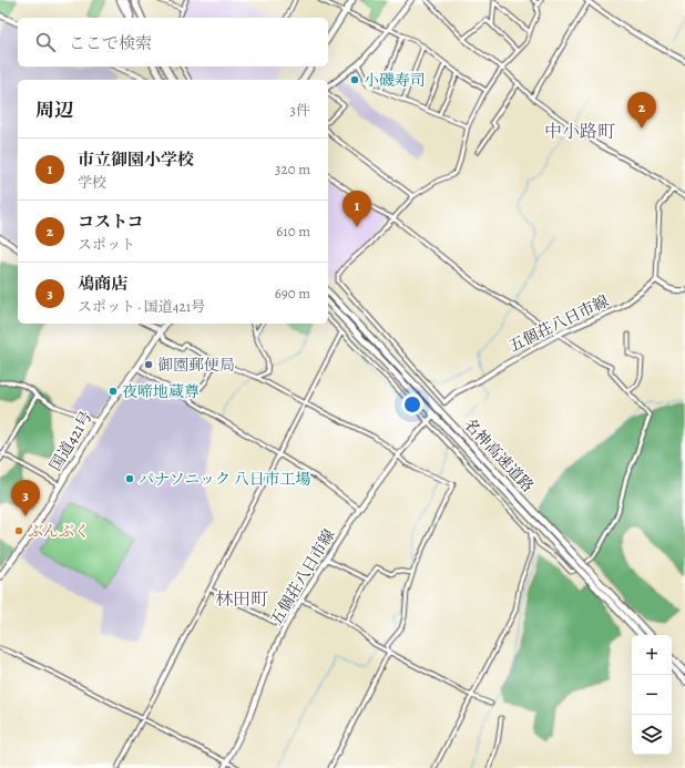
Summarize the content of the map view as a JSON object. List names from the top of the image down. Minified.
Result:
{"streets":{"highway":["国道421号","名神高速道路"],"main road":["五個荘八日市線"]},"districts":["中小路町","林田町"],"places":["小磯寿司","御園郵便局","夜啼地蔵尊","パナソニック 八日市工場","ぶんぶく"],"page":{"search":"ここで検索","heading":["周辺","3件"],"pins":["2","1","3"],"list":[{"mark":"1","name":"市立御園小学校","note":"学校","value":"320 m"},{"mark":"2","name":"コストコ","note":"スポット","value":"610 m"},{"mark":"3","name":"鳰商店","note":"スポット · 国道421号","value":"690 m"}],"map_buttons":["+","−"]}}
